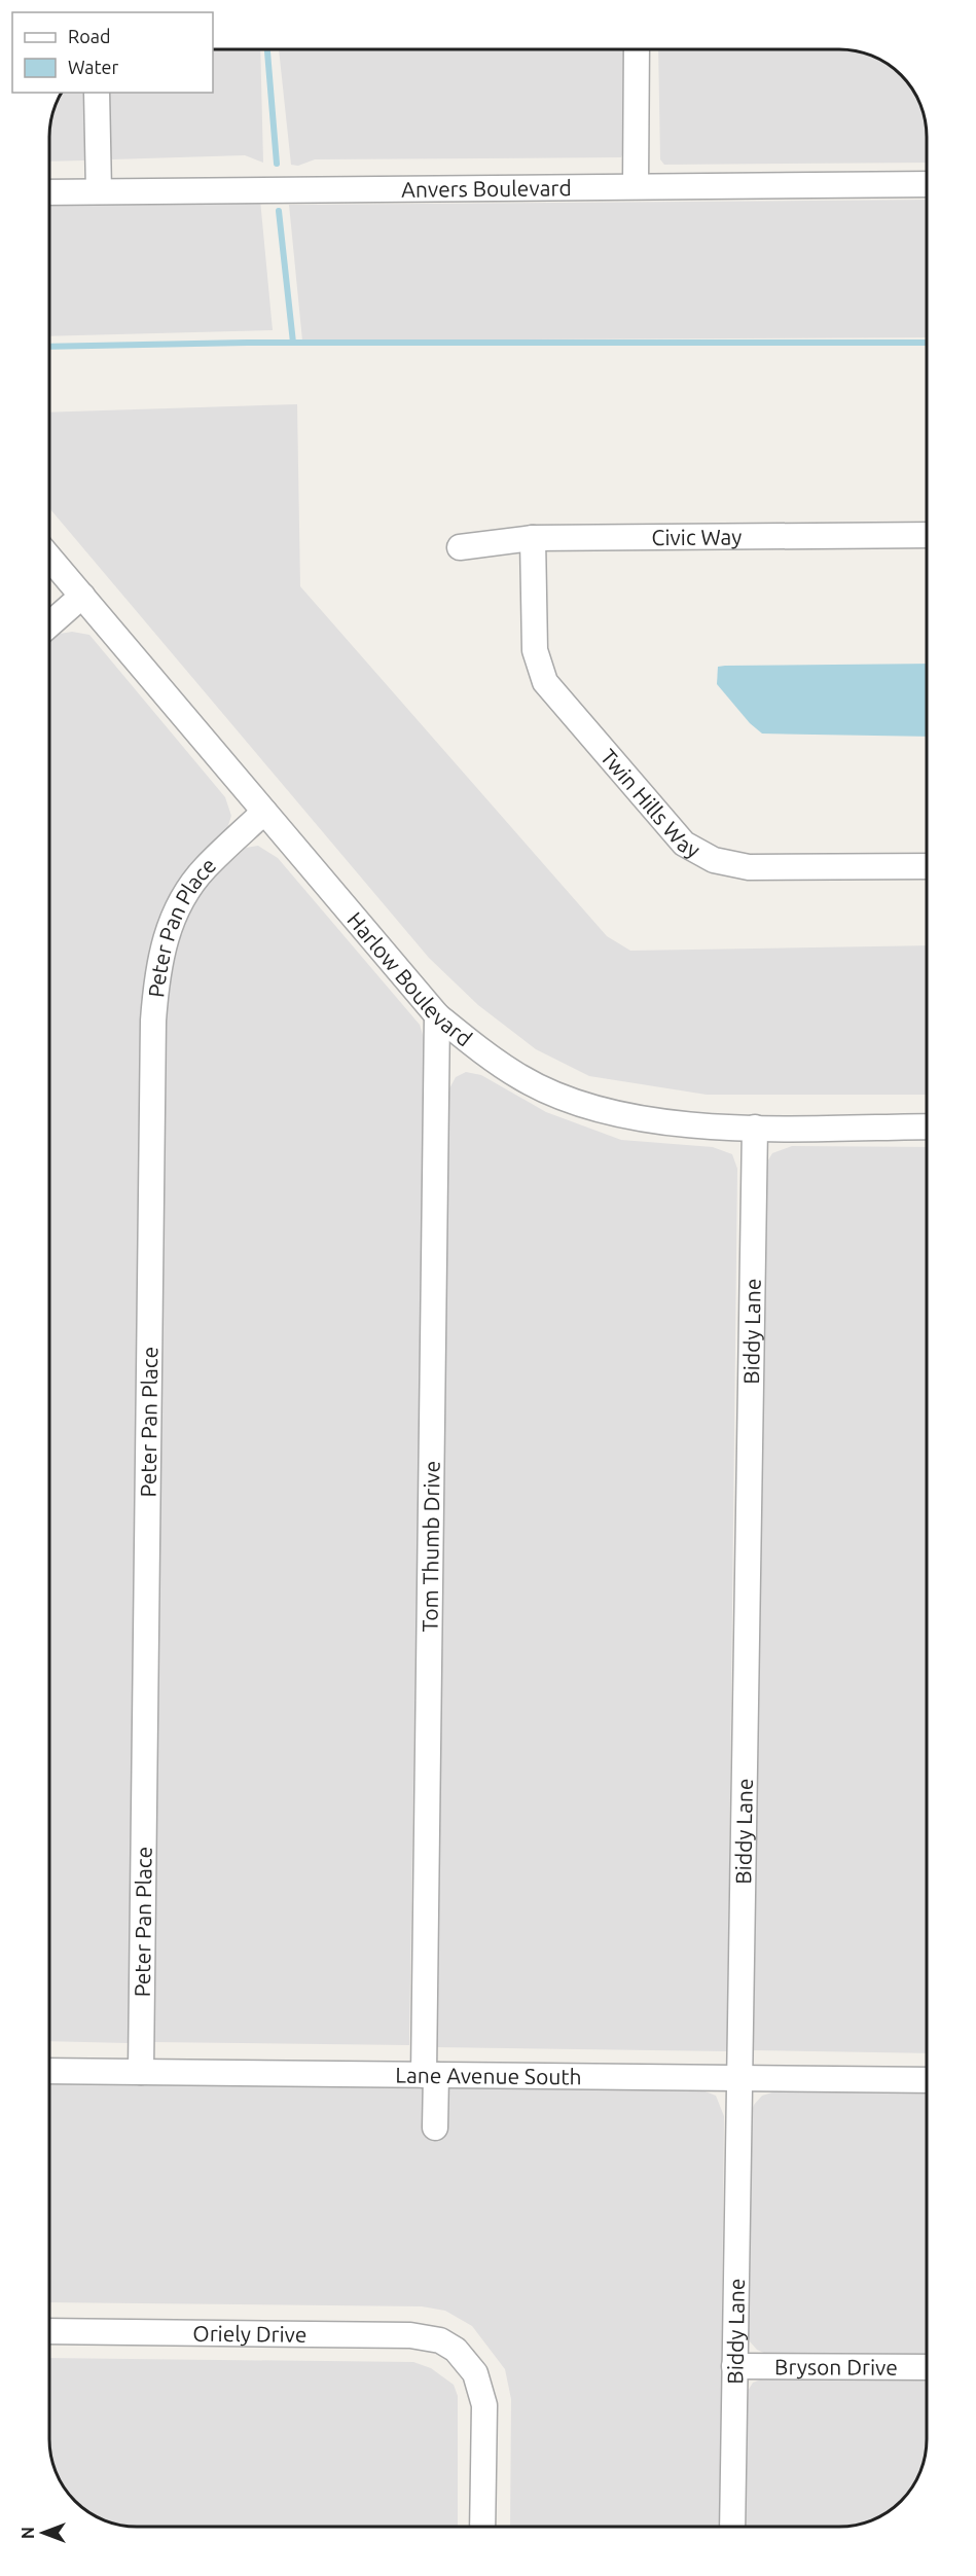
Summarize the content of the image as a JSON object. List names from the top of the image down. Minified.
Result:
{"streets":{"street":["Anvers Boulevard","Civic Way","Twin Hills Way","Peter Pan Place","Harlow Boulevard","Biddy Lane","Tom Thumb Drive","Lane Avenue South","Oriely Drive","Bryson Drive"]},"crossings":[["Civic Way","Twin Hills Way"],["Peter Pan Place","Harlow Boulevard"],["Peter Pan Place","Lane Avenue South"],["Harlow Boulevard","Biddy Lane"],["Harlow Boulevard","Tom Thumb Drive"],["Biddy Lane","Lane Avenue South"],["Biddy Lane","Bryson Drive"],["Tom Thumb Drive","Lane Avenue South"]],"legend":["Road","Water"],"north":"left"}
